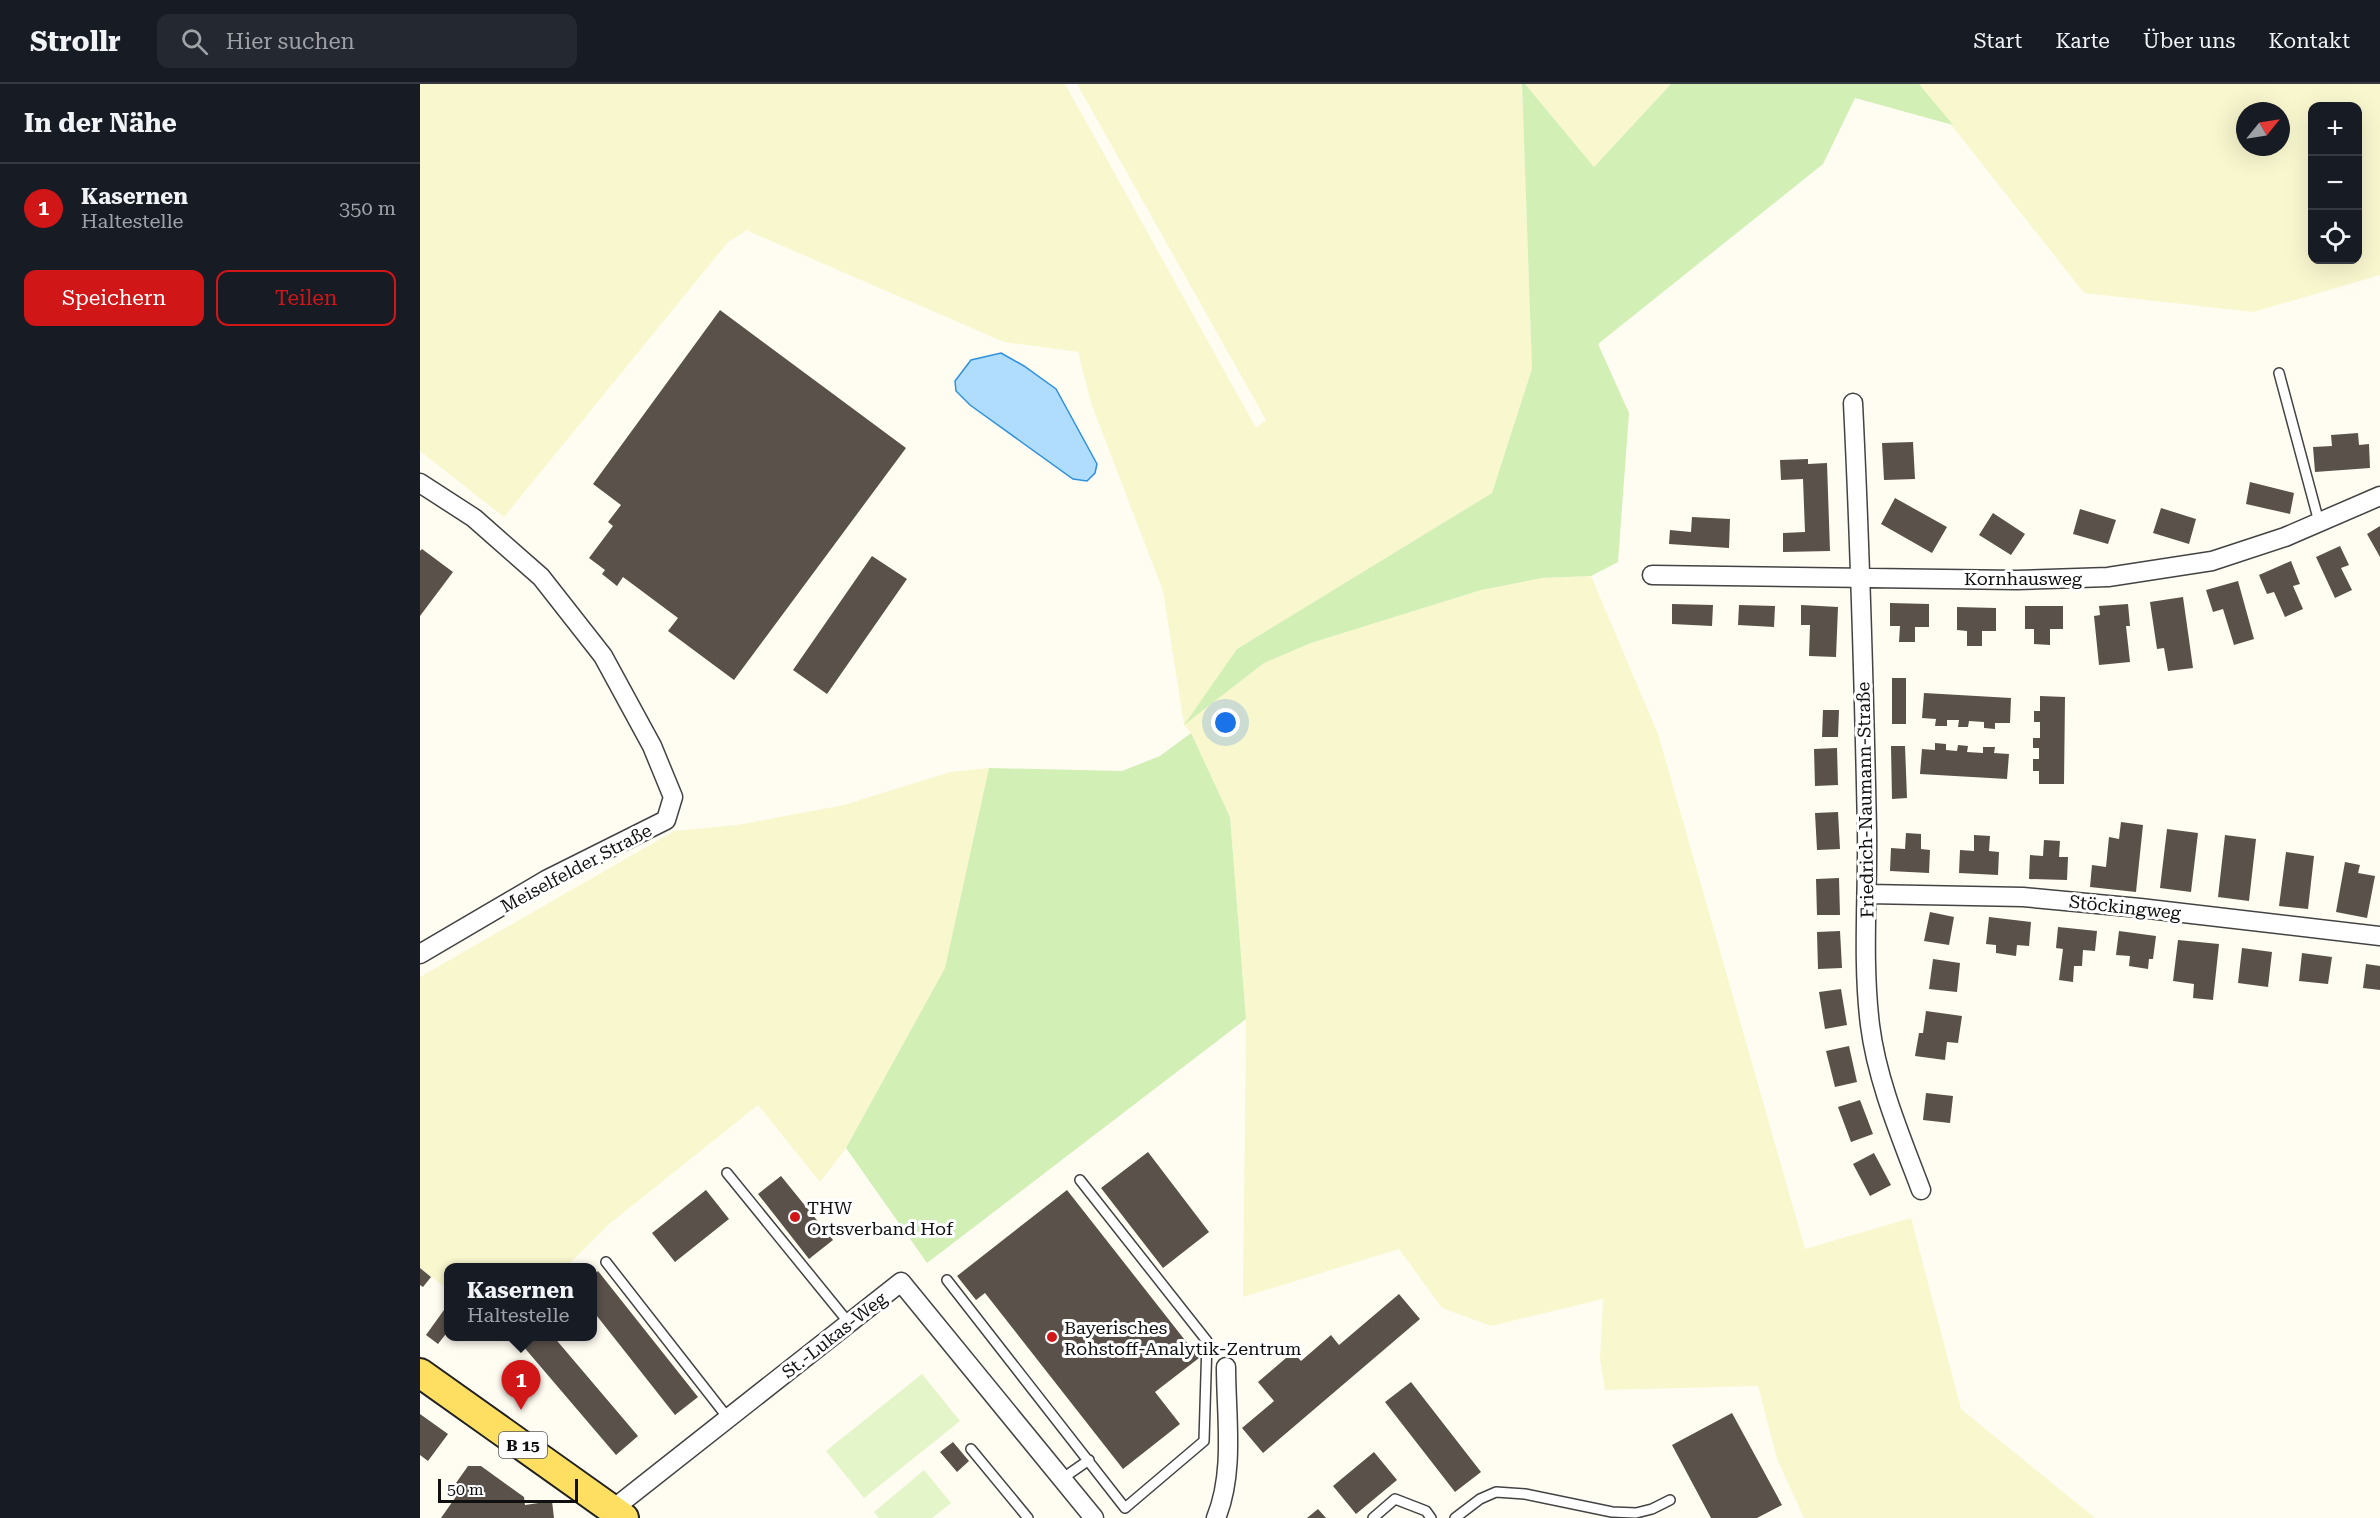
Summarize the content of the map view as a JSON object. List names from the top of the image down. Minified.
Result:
{"streets":{"main road":["B 15"],"street":["Kornhausweg","Friedrich-Naumann-Straße","Meiselfelder Straße","Stöckingweg","St.-Lukas-Weg"]},"crossings":[["Kornhausweg","Friedrich-Naumann-Straße"],["Friedrich-Naumann-Straße","Stöckingweg"],["St.-Lukas-Weg","B 15"]],"places":["THW Ortsverband Hof","Bayerisches Rohstoff-Analytik-Zentrum"],"scale_bar":"50 m","north":"top right","page":{"header":"Strollr","search":"Hier suchen","nav":["Start","Karte","Über uns","Kontakt"],"heading":"In der Nähe","map_buttons":["+","−"],"list":[{"mark":"1","name":"Kasernen","note":"Haltestelle","value":"350 m"}],"buttons":["Speichern","Teilen"],"popup":["Kasernen","Haltestelle"],"pins":"1","scale":"50 m"}}
